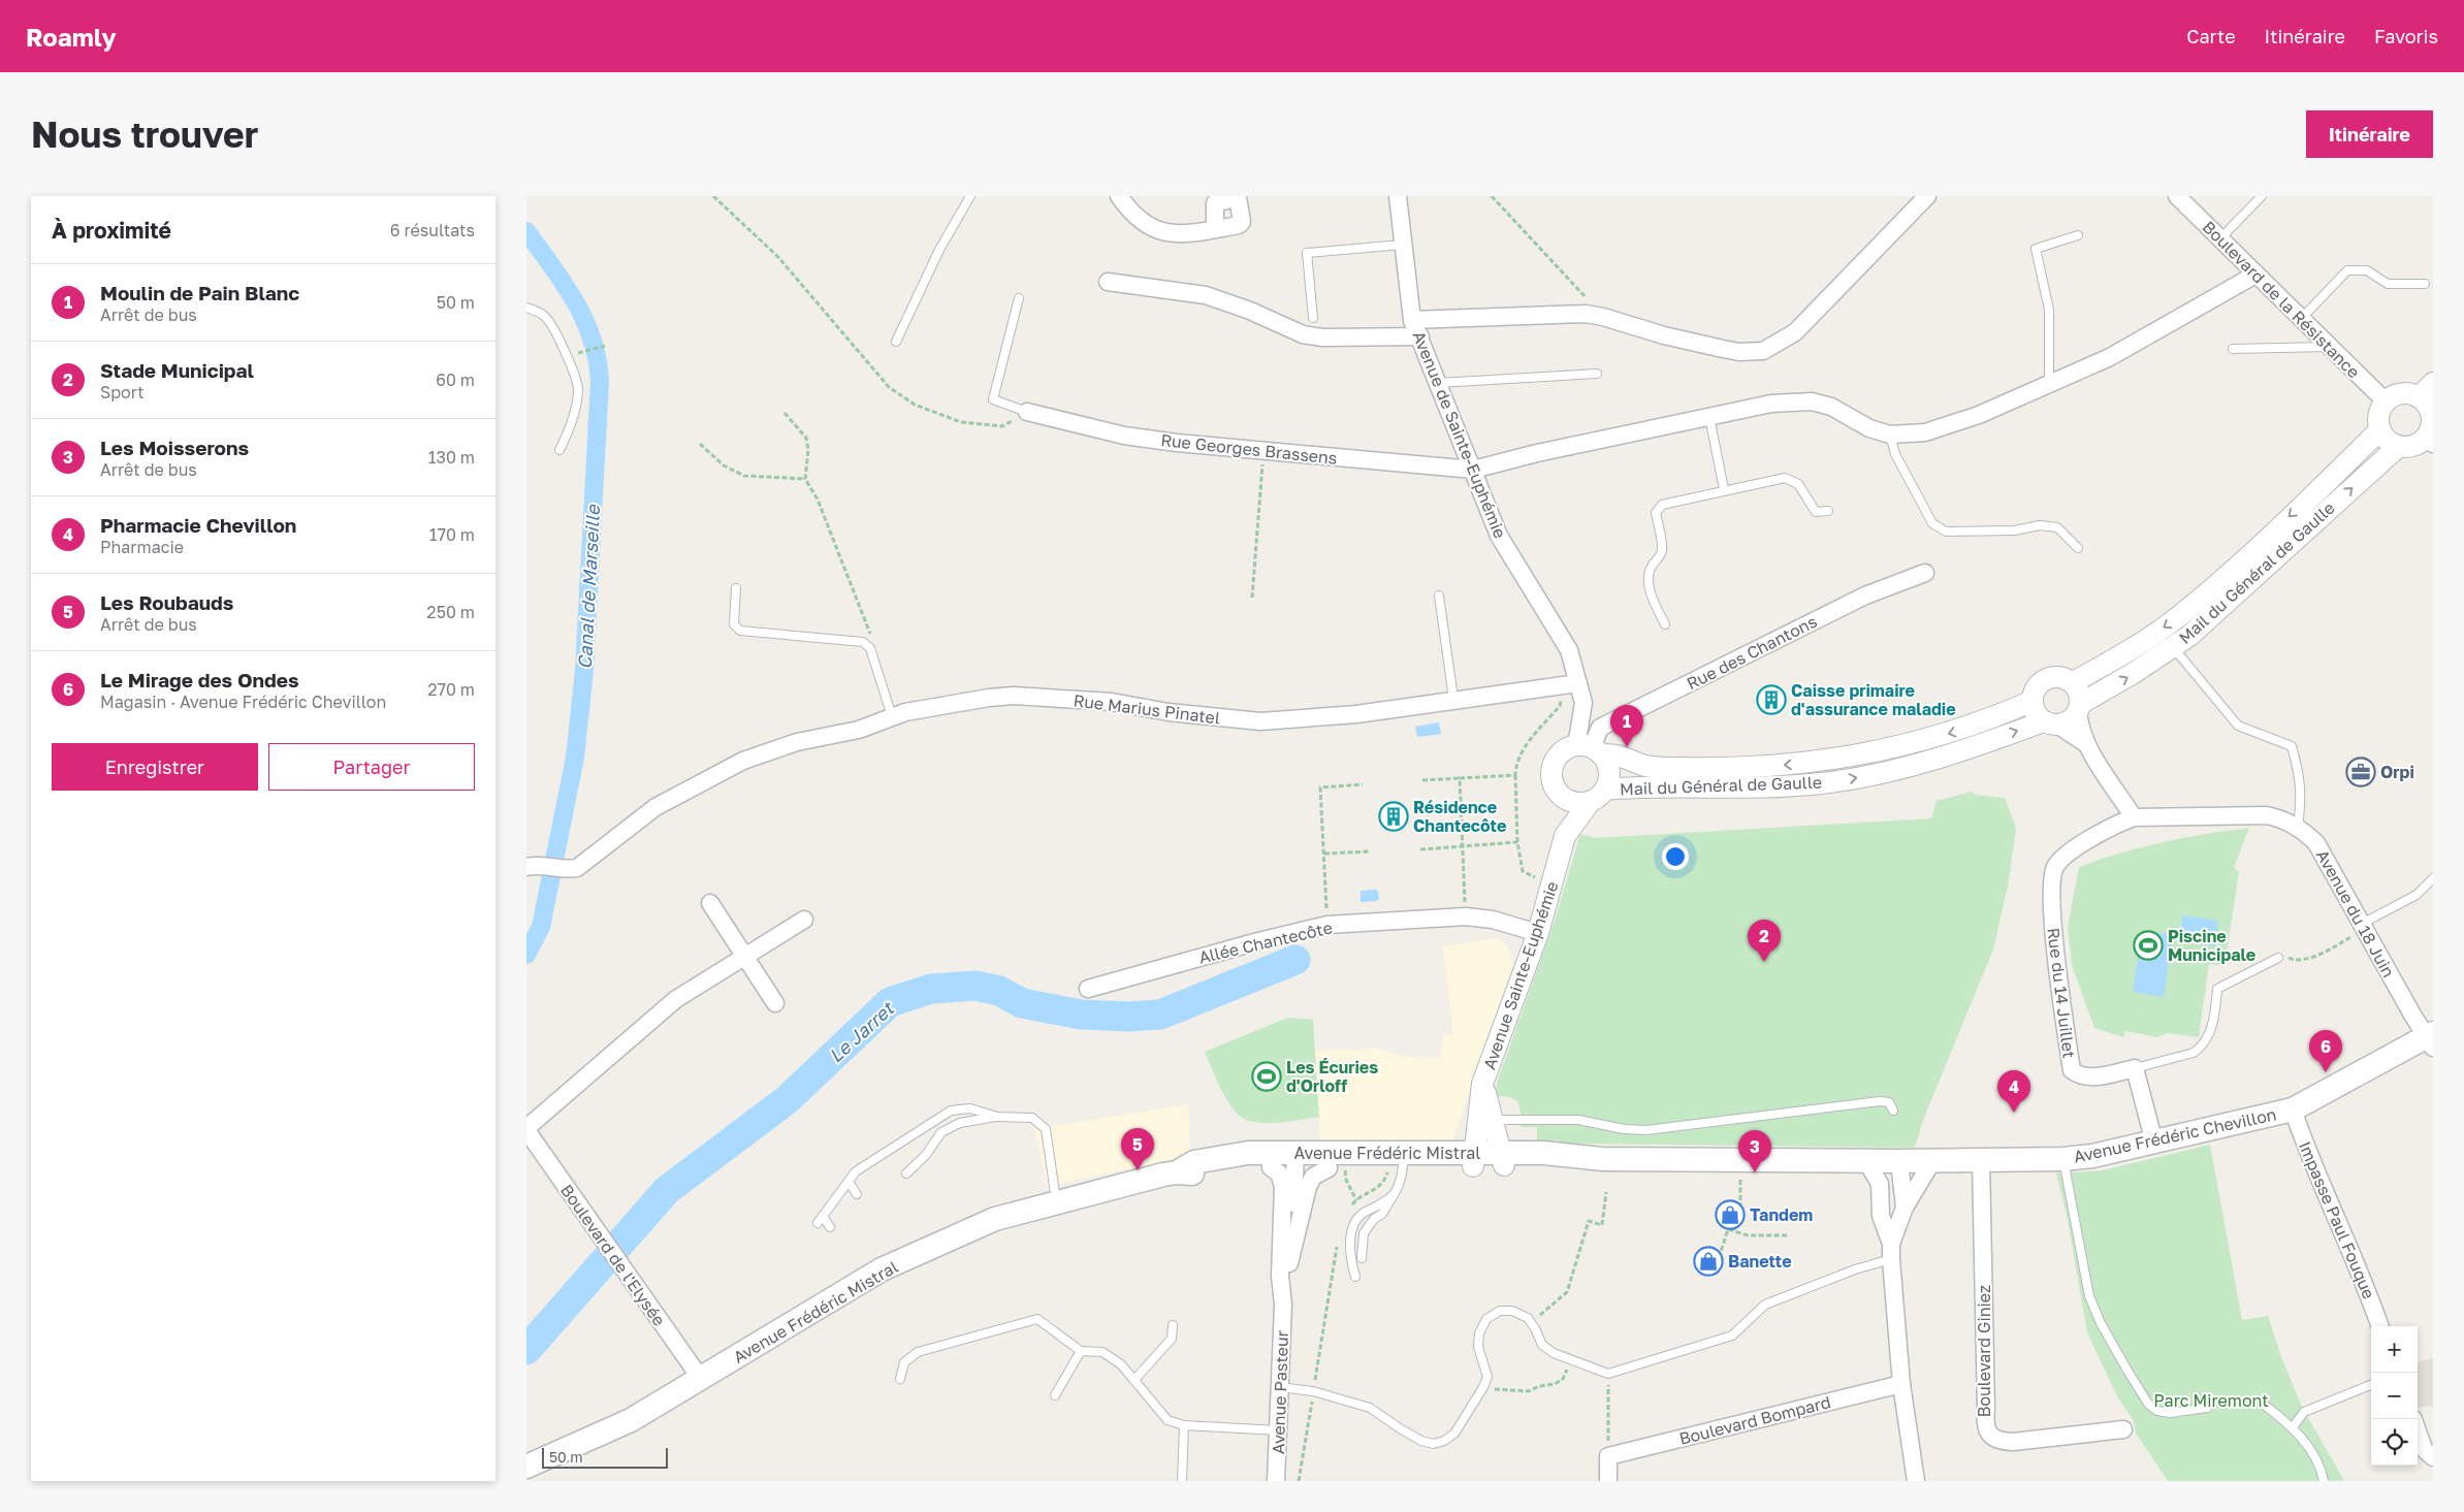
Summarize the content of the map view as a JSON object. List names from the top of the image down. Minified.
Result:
{"streets":{"main road":["Avenue Frédéric Chevillon","Avenue Frédéric Mistral"],"street":["Boulevard de la Résistance","Avenue de Sainte-Euphémie","Rue Georges Brassens","Mail du Général de Gaulle","Rue des Chantons","Rue Marius Pinatel","Avenue du 18 Juin","Allée Chantecôte","Avenue Sainte-Euphémie","Rue du 14 Juillet","Impasse Paul Fouque","Boulevard de l'Elysée","Boulevard Giniez","Avenue Pasteur","Boulevard Bompard"]},"crossings":[["Boulevard de la Résistance","Mail du Général de Gaulle"],["Avenue de Sainte-Euphémie","Rue Georges Brassens"],["Avenue de Sainte-Euphémie","Mail du Général de Gaulle"],["Avenue de Sainte-Euphémie","Rue des Chantons"],["Avenue de Sainte-Euphémie","Rue Marius Pinatel"],["Avenue de Sainte-Euphémie","Avenue Sainte-Euphémie"],["Mail du Général de Gaulle","Rue des Chantons"],["Mail du Général de Gaulle","Avenue Sainte-Euphémie"],["Rue des Chantons","Avenue Sainte-Euphémie"],["Avenue du 18 Juin","Rue du 14 Juillet"],["Avenue du 18 Juin","Avenue Frédéric Chevillon"],["Allée Chantecôte","Avenue Sainte-Euphémie"],["Avenue Sainte-Euphémie","Avenue Frédéric Mistral"],["Avenue Frédéric Chevillon","Avenue Frédéric Mistral"],["Avenue Frédéric Chevillon","Impasse Paul Fouque"],["Avenue Frédéric Chevillon","Boulevard Giniez"],["Avenue Frédéric Mistral","Boulevard de l'Elysée"],["Avenue Frédéric Mistral","Avenue Pasteur"]],"water":["Canal de Marseille","Le Jarret"],"parks":["Parc Miremont"],"places":{"building":["Caisse primaire d'assurance maladie","Résidence Chantecôte"],"office":["Orpi"],"sports":["Piscine Municipale","Les Écuries d'Orloff"],"shop":["Tandem","Banette"]},"scale_bar":"50 m","page":{"header":"Roamly","nav":["Carte","Itinéraire","Favoris"],"buttons":["Itinéraire",["Enregistrer","Partager"]],"title":"Nous trouver","heading":["À proximité","6 résultats"],"list":[{"mark":"1","name":"Moulin de Pain Blanc","note":"Arrêt de bus","value":"50 m"},{"mark":"2","name":"Stade Municipal","note":"Sport","value":"60 m"},{"mark":"3","name":"Les Moisserons","note":"Arrêt de bus","value":"130 m"},{"mark":"4","name":"Pharmacie Chevillon","note":"Pharmacie","value":"170 m"},{"mark":"5","name":"Les Roubauds","note":"Arrêt de bus","value":"250 m"},{"mark":"6","name":"Le Mirage des Ondes","note":"Magasin · Avenue Frédéric Chevillon","value":"270 m"}],"pins":["1","2","6","4","5","3"],"map_buttons":["+","−"],"scale":"50 m"}}
